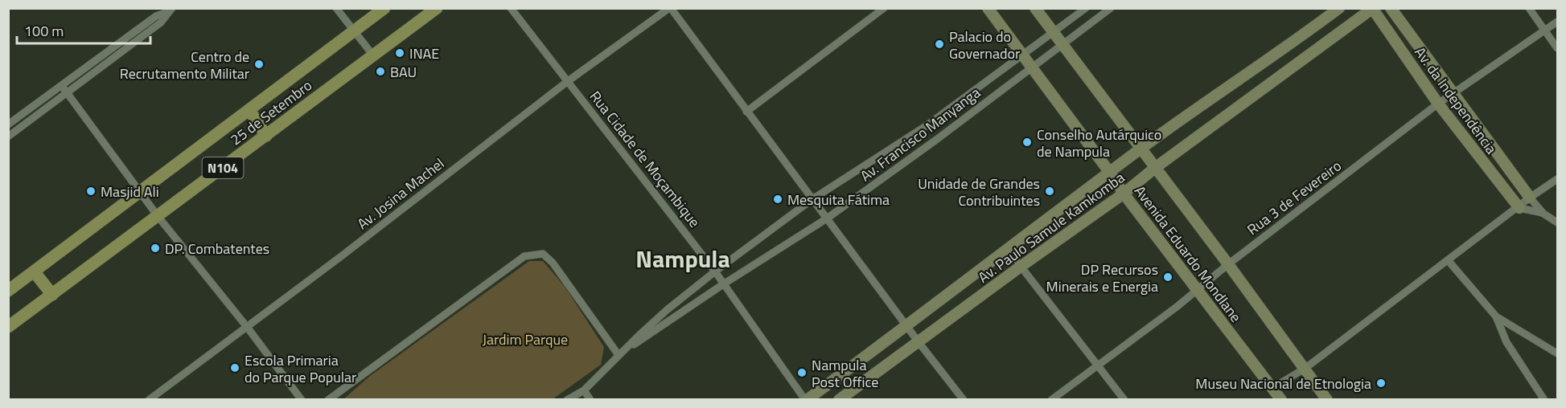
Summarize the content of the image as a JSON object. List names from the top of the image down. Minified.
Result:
{"streets":{"main road":["Av. da Independência","25 de Setembro","N104","Av. Paulo Samule Kamkomba","Avenida Eduardo Mondlane"],"street":["Av. Francisco Manyanga","Rua Cidade de Moçambique","Av. Josina Machel","Rua 3 de Fevereiro"]},"crossings":[["Av. da Independência","Rua 3 de Fevereiro"],["Av. da Independência","Av. Paulo Samule Kamkomba"],["Av. Francisco Manyanga","Rua Cidade de Moçambique"],["Av. Francisco Manyanga","Avenida Eduardo Mondlane"],["Rua Cidade de Moçambique","Av. Josina Machel"],["Rua Cidade de Moçambique","Av. Paulo Samule Kamkomba"],["Rua 3 de Fevereiro","Avenida Eduardo Mondlane"],["Av. Paulo Samule Kamkomba","Avenida Eduardo Mondlane"]],"districts":["Nampula"],"parks":["Jardim Parque"],"places":["Palacio do Governador","INAE","Centro de Recrutamento Militar","BAU","Conselho Autárquico de Nampula","Masjid Ali","Unidade de Grandes Contribuintes","Mesquita Fátima","DP. Combatentes","DP Recursos Minerais e Energia","Escola Primaria do Parque Popular","Nampula Post Office","Museu Nacional de Etnologia"],"scale_bar":"100 m"}
